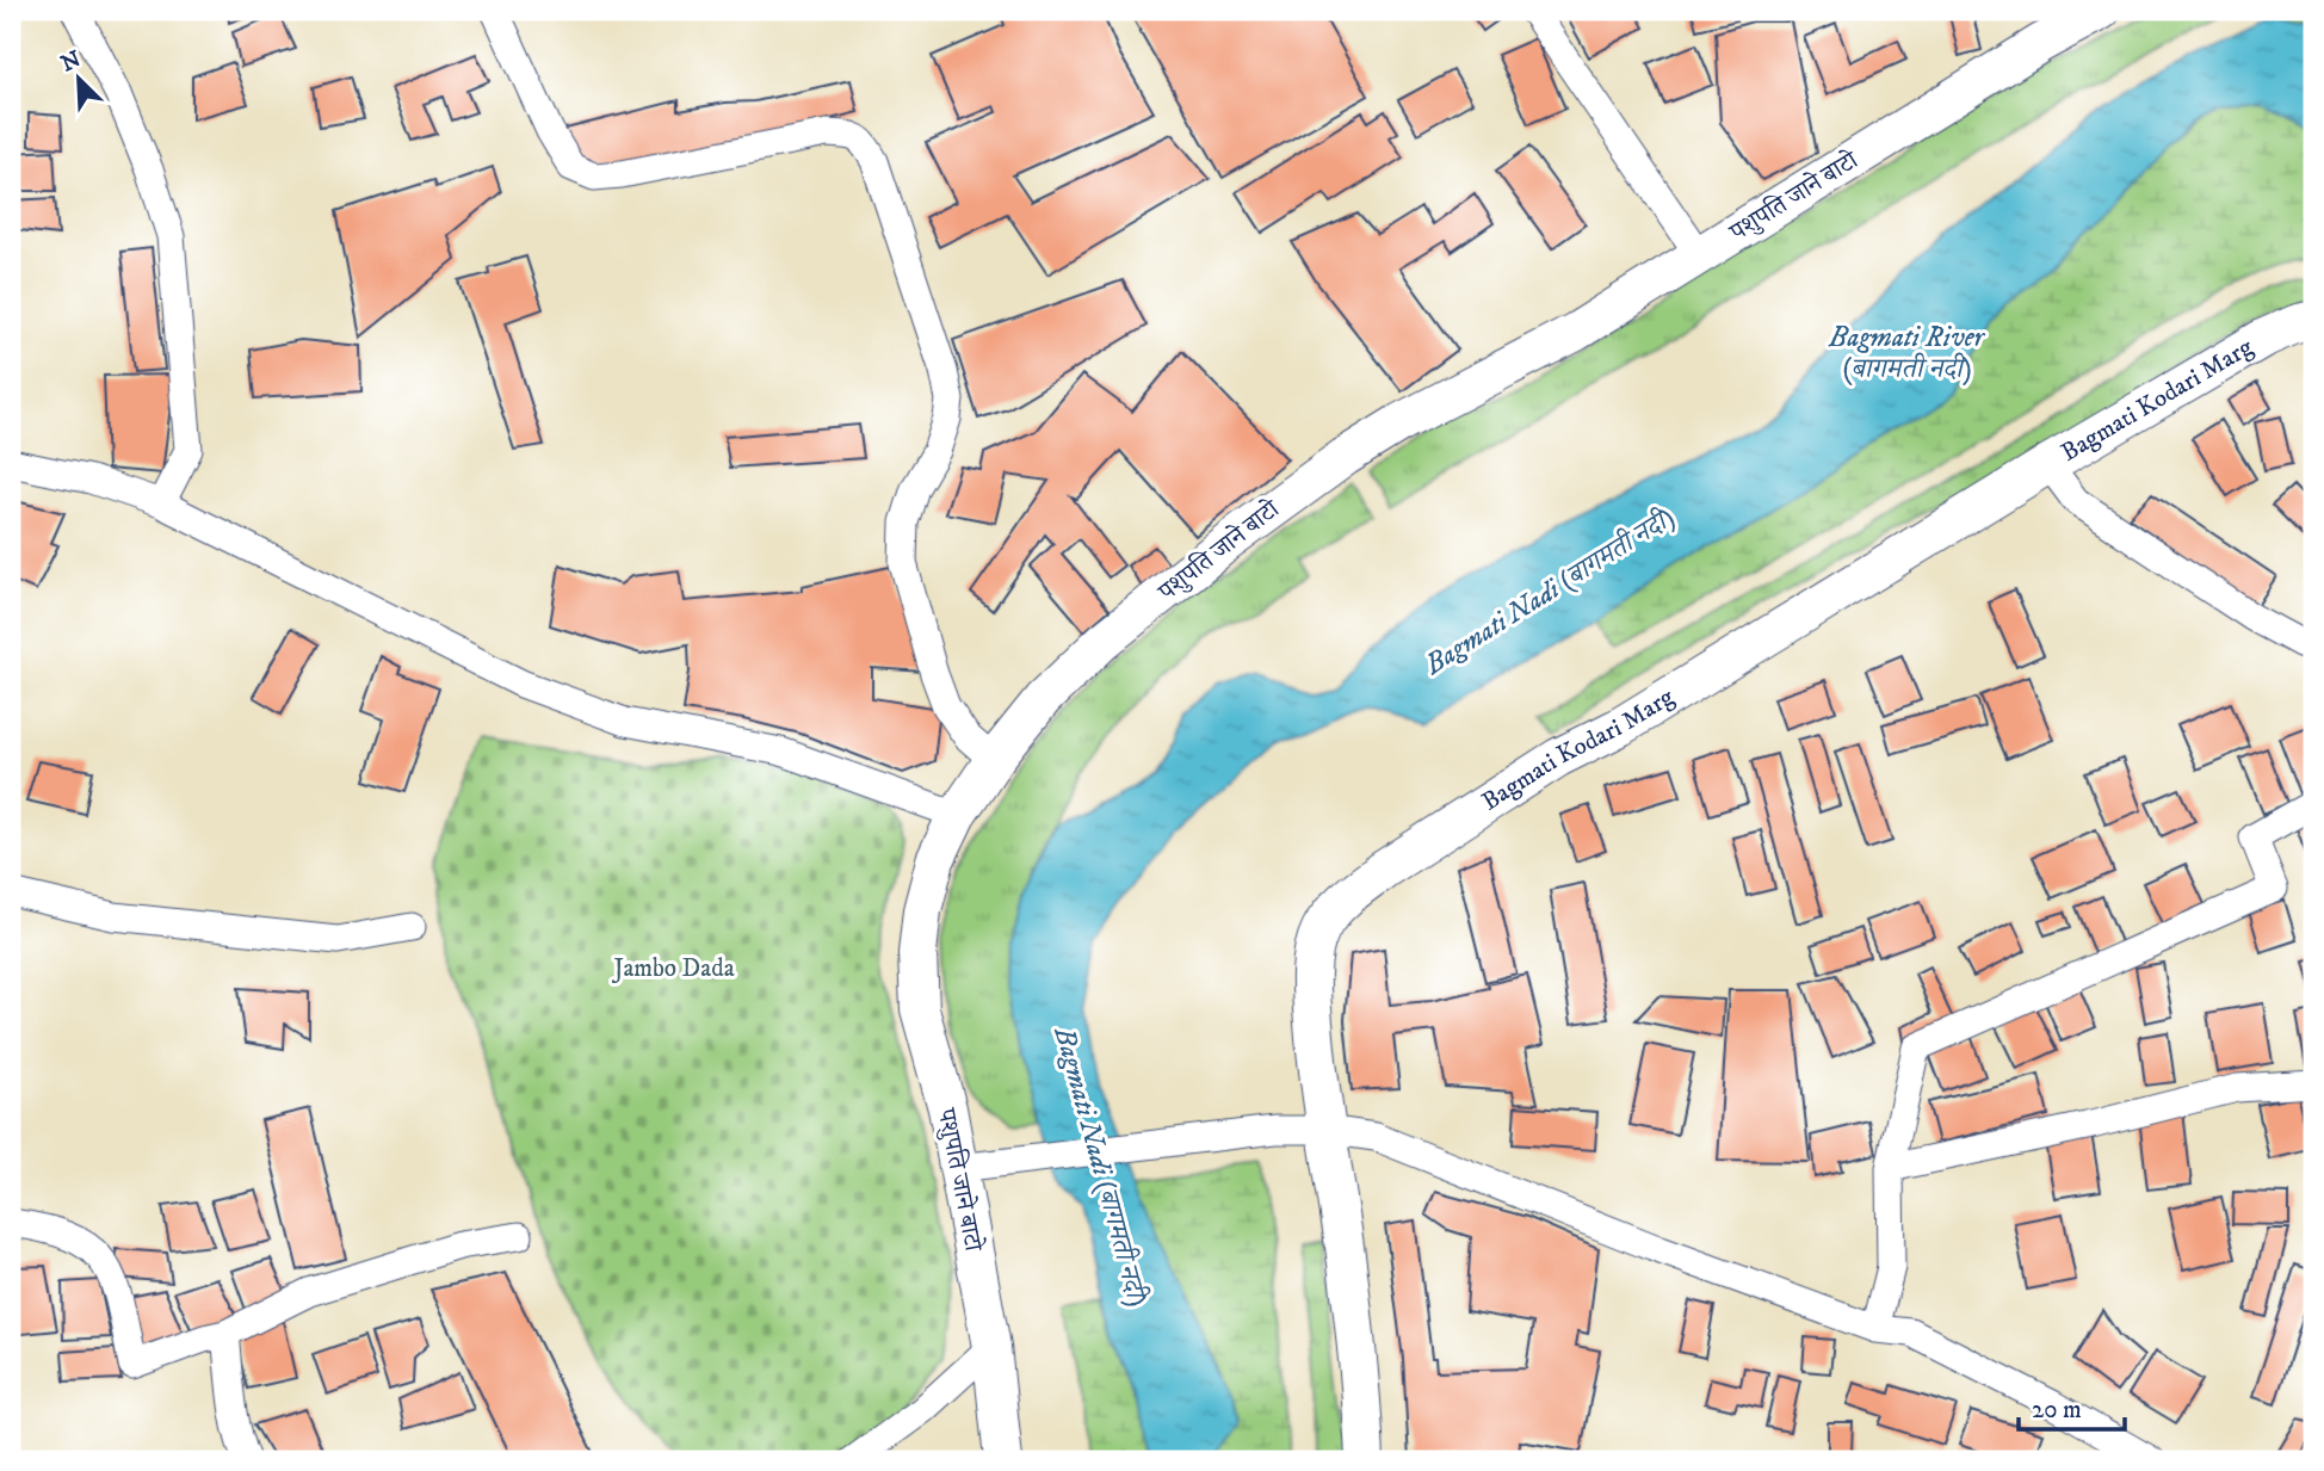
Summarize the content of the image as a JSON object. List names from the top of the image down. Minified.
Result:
{"streets":{"main road":["पशुपति जाने बाटो","Bagmati Kodari Marg"]},"water":["Bagmati River (बागमती नदी)","Bagmati Nadi (बागमती नदी)"],"parks":["Jambo Dada"],"scale_bar":"20 m","north":"top left"}
